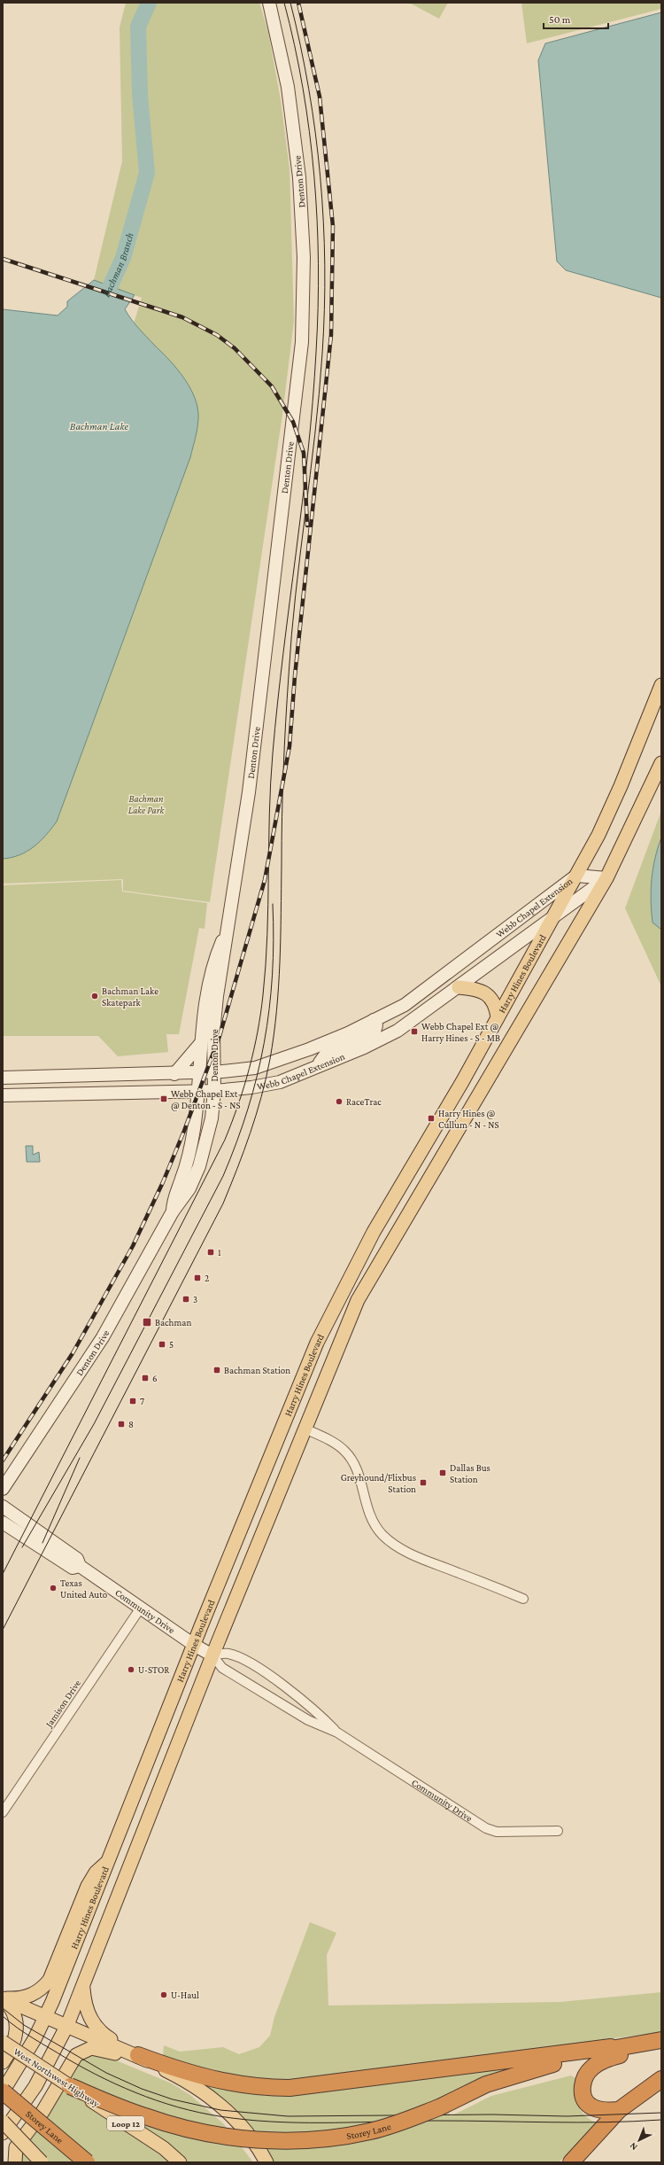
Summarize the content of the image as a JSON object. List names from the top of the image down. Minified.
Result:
{"streets":{"highway":["Storey Lane"],"main road":["Denton Drive","Webb Chapel Extension","Harry Hines Boulevard","Community Drive","West Northwest Highway","Loop 12"],"street":["Jamison Drive"]},"crossings":[["Denton Drive","Webb Chapel Extension"],["Webb Chapel Extension","Harry Hines Boulevard"],["Harry Hines Boulevard","Community Drive"],["Harry Hines Boulevard","Storey Lane"],["Community Drive","Jamison Drive"],["West Northwest Highway","Storey Lane"]],"water":["Bachman Branch","Bachman Lake"],"parks":["Bachman Lake Park"],"places":{"other":["Bachman Lake Skatepark","RaceTrac","Texas United Auto","U-STOR","U-Haul"],"transit":["Webb Chapel Ext @ Harry Hines - S - MB","Webb Chapel Ext @ Denton - S - NS","Harry Hines @ Cullum - N - NS","1","2","3","Bachman","5","Bachman Station","6","7","8","Dallas Bus Station","Greyhound/Flixbus Station"]},"scale_bar":"50 m","north":"bottom left"}
